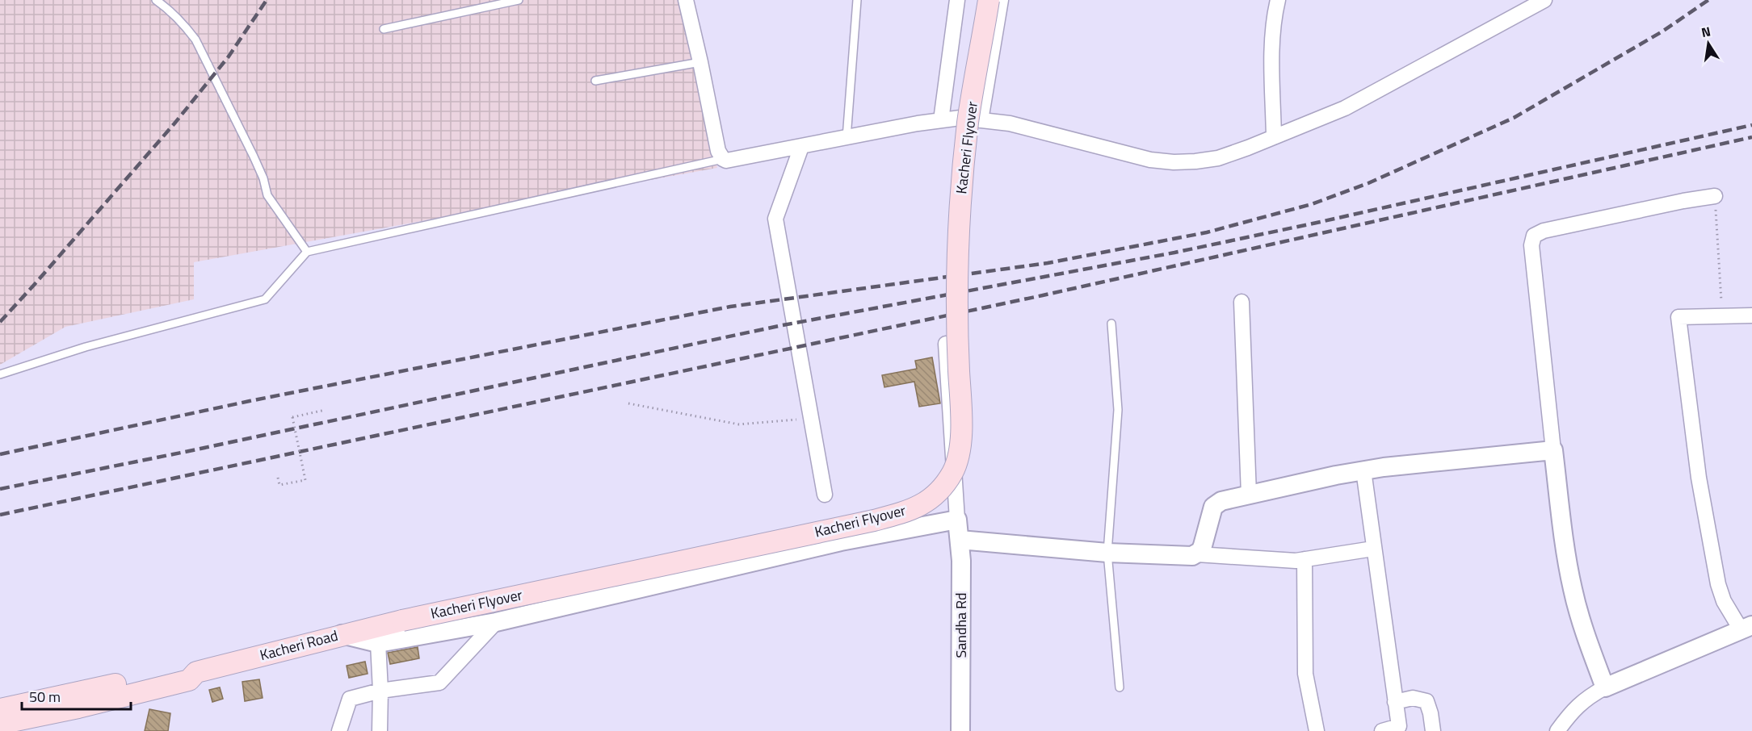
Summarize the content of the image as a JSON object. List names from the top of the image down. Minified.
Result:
{"streets":{"main road":["Kacheri Flyover","Kacheri Road"],"street":["Sandha Rd"]},"crossings":[["Kacheri Flyover","Kacheri Road"]],"scale_bar":"50 m","north":"top"}
